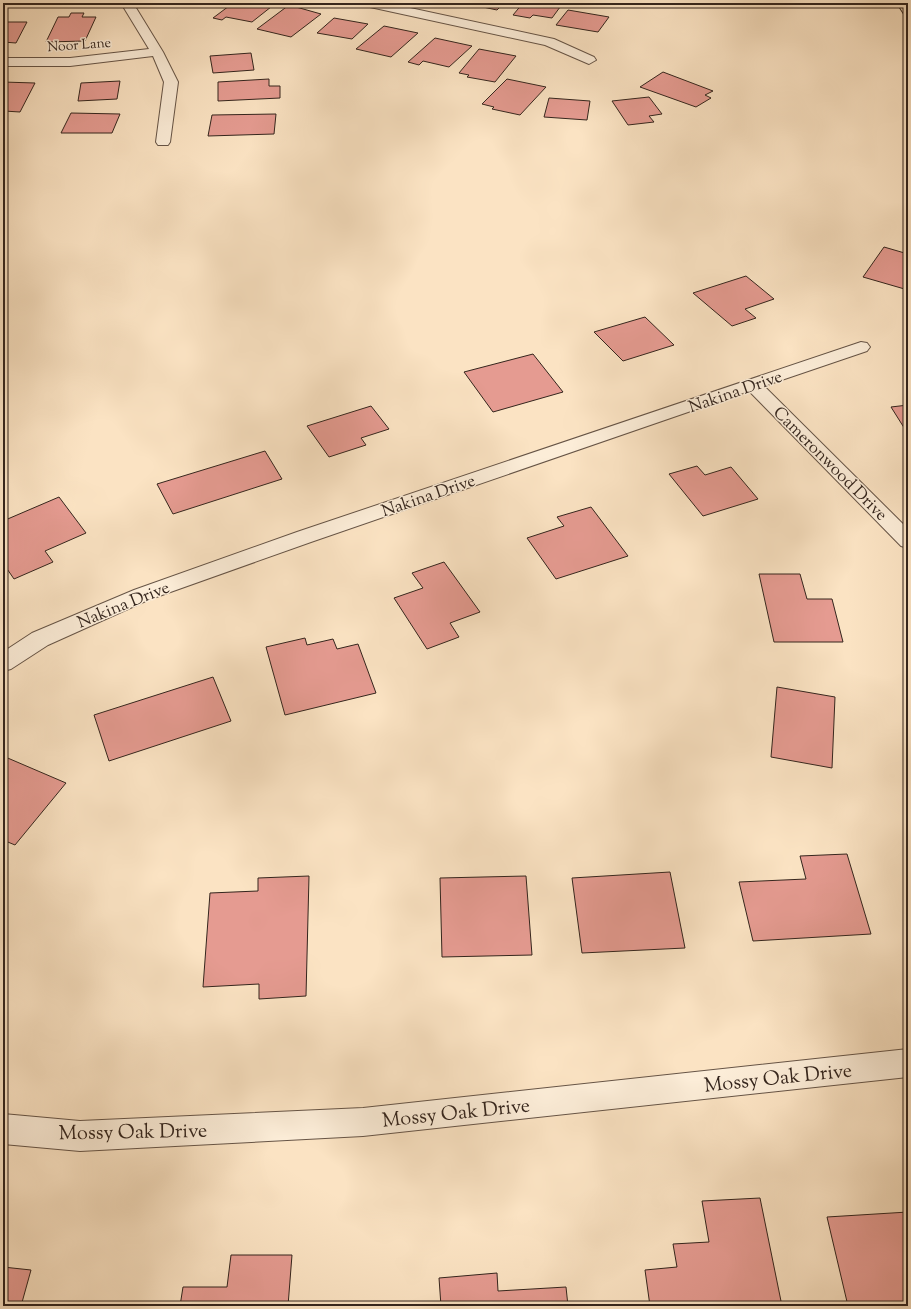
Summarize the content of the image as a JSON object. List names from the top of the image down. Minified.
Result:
{"streets":{"street":["Noor Lane","Nakina Drive","Cameronwood Drive","Mossy Oak Drive"]},"crossings":[["Nakina Drive","Cameronwood Drive"]]}
